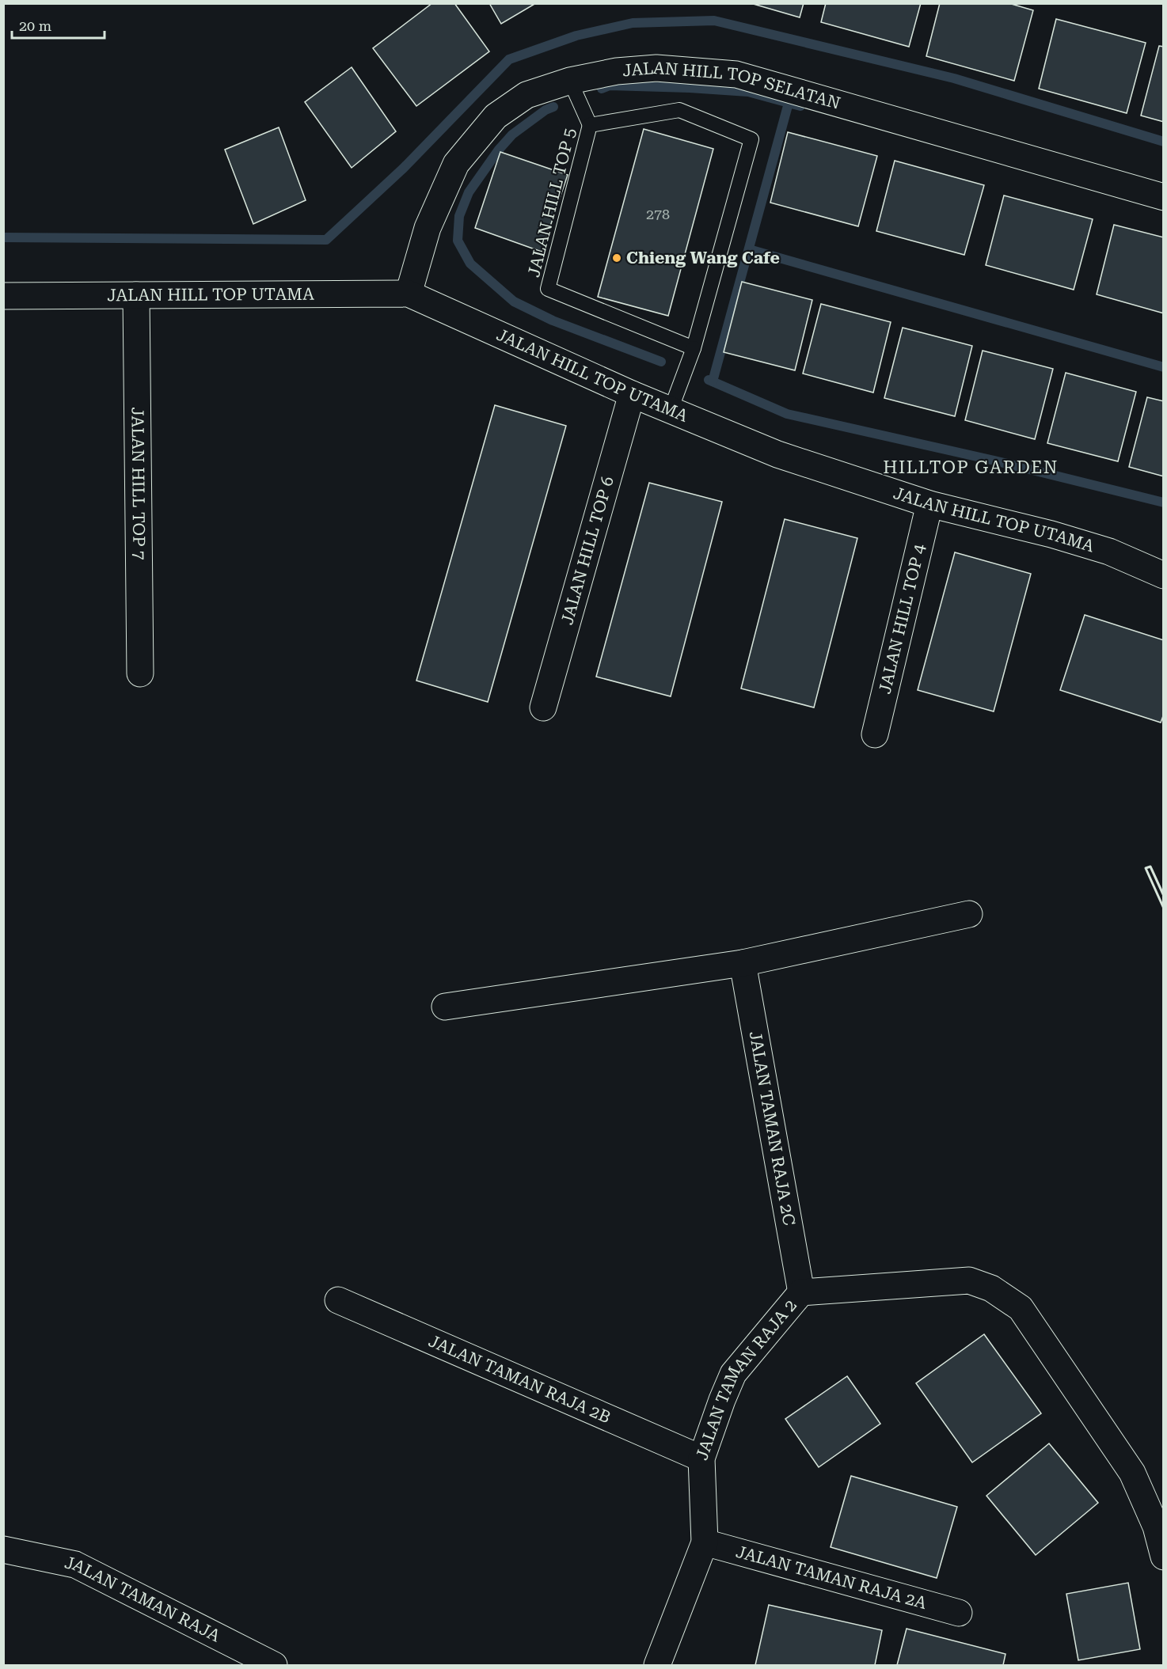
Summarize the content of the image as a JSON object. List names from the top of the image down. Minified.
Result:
{"streets":{"street":["JALAN HILL TOP SELATAN","JALAN HILL TOP UTAMA","JALAN HILL TOP 7","JALAN HILL TOP 6","JALAN HILL TOP 4","JALAN TAMAN RAJA 2C","JALAN TAMAN RAJA 2B","JALAN TAMAN RAJA 2","JALAN TAMAN RAJA 2A","JALAN TAMAN RAJA"],"lane":["JALAN HILL TOP 5"]},"crossings":[["JALAN HILL TOP SELATAN","JALAN HILL TOP UTAMA"],["JALAN HILL TOP UTAMA","JALAN HILL TOP 7"],["JALAN HILL TOP UTAMA","JALAN HILL TOP 6"],["JALAN HILL TOP UTAMA","JALAN HILL TOP 4"],["JALAN TAMAN RAJA 2C","JALAN TAMAN RAJA 2"],["JALAN TAMAN RAJA 2B","JALAN TAMAN RAJA 2"],["JALAN TAMAN RAJA 2","JALAN TAMAN RAJA 2A"]],"districts":["HILLTOP GARDEN"],"places":["Chieng Wang Cafe"],"house_numbers":["278"],"scale_bar":"20 m"}
